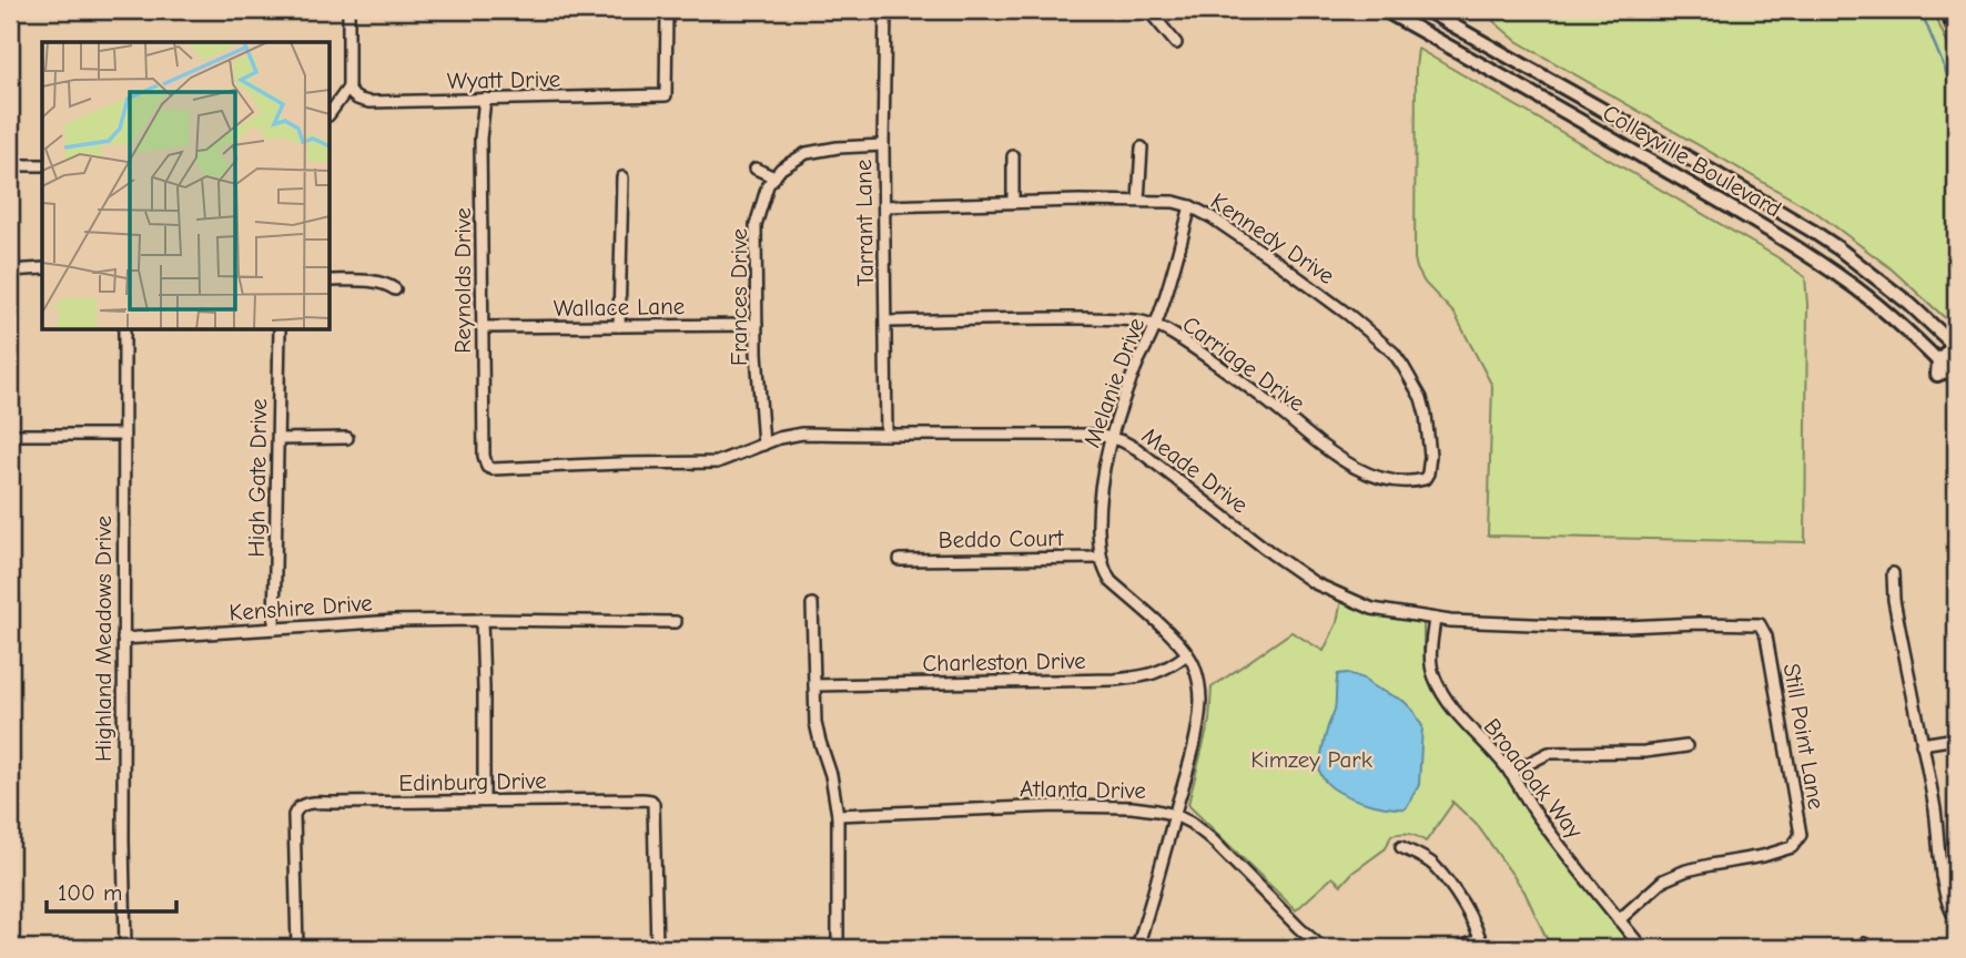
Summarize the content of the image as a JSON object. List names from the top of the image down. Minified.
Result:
{"streets":{"main road":["Colleyville Boulevard"],"street":["Wyatt Drive","Tarrant Lane","Kennedy Drive","Reynolds Drive","Frances Drive","Wallace Lane","Carriage Drive","Melanie Drive","Meade Drive","High Gate Drive","Beddo Court","Kenshire Drive","Highland Meadows Drive","Charleston Drive","Still Point Lane","Broadoak Way","Edinburg Drive","Atlanta Drive"]},"crossings":[["Wyatt Drive","Reynolds Drive"],["Tarrant Lane","Kennedy Drive"],["Tarrant Lane","Carriage Drive"],["Tarrant Lane","Meade Drive"],["Kennedy Drive","Carriage Drive"],["Kennedy Drive","Melanie Drive"],["Reynolds Drive","Wallace Lane"],["Reynolds Drive","Meade Drive"],["Frances Drive","Wallace Lane"],["Frances Drive","Meade Drive"],["Carriage Drive","Melanie Drive"],["Melanie Drive","Meade Drive"],["Melanie Drive","Beddo Court"],["Melanie Drive","Charleston Drive"],["Melanie Drive","Atlanta Drive"],["Meade Drive","Still Point Lane"],["Meade Drive","Broadoak Way"],["High Gate Drive","Kenshire Drive"],["Kenshire Drive","Highland Meadows Drive"],["Still Point Lane","Broadoak Way"]],"parks":["Kimzey Park"],"scale_bar":"100 m"}
